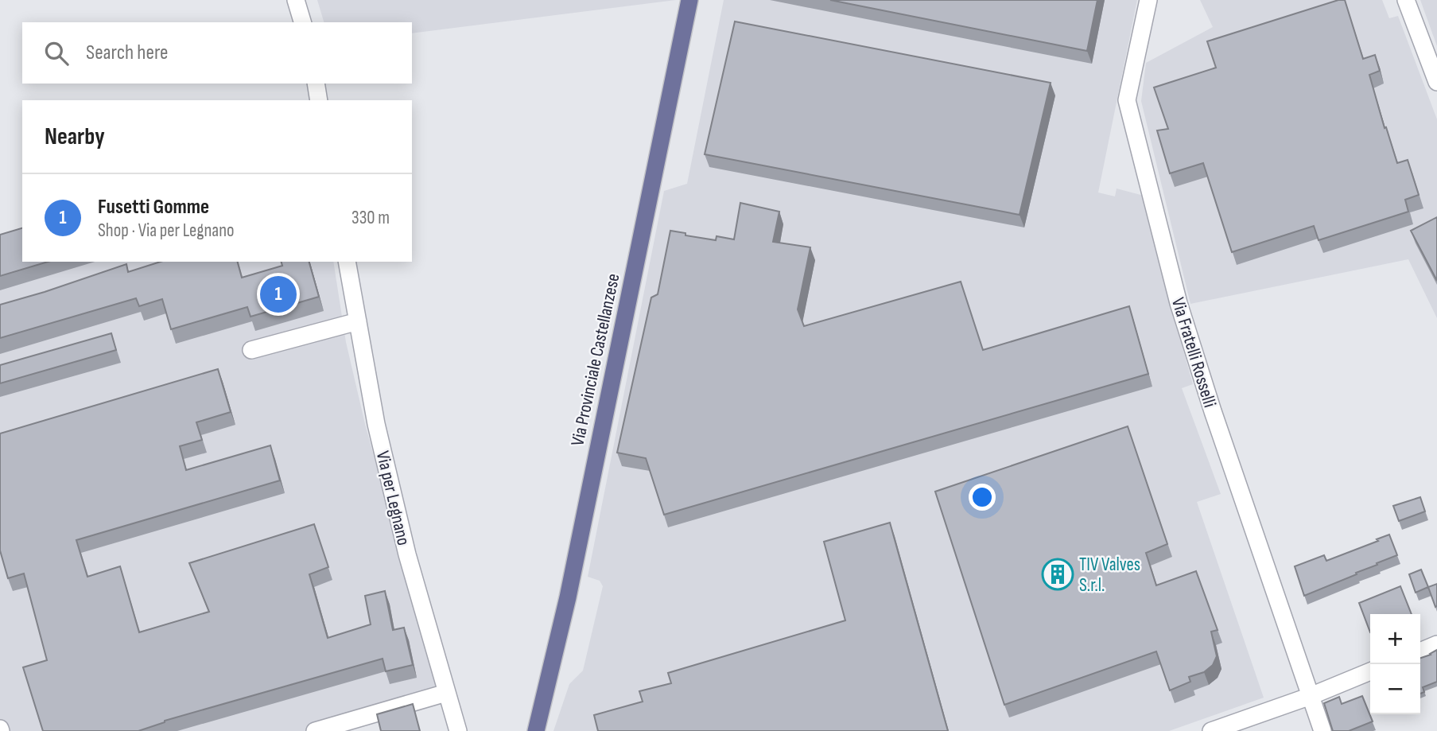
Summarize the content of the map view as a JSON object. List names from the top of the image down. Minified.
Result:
{"streets":{"main road":["Via Provinciale Castellanzese"],"street":["Via Fratelli Rosselli","Via per Legnano"]},"places":{"building":["TIV Valves S.r.l."]},"page":{"search":"Search here","heading":"Nearby","list":[{"mark":"1","name":"Fusetti Gomme","note":"Shop · Via per Legnano","value":"330 m"}],"pins":"1","map_buttons":["+","−"]}}
